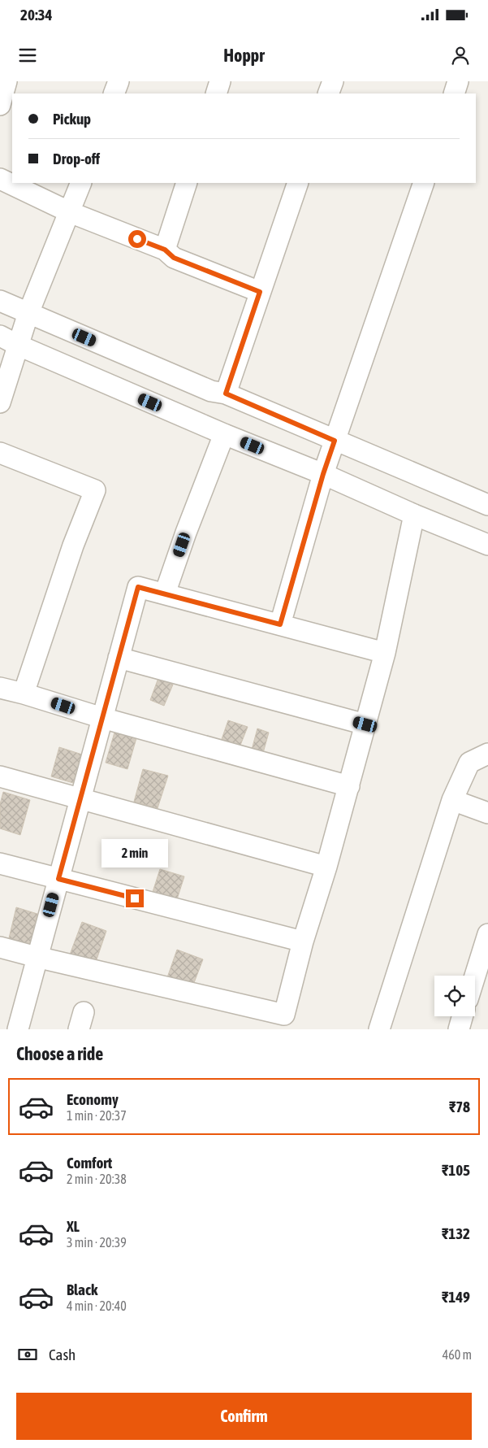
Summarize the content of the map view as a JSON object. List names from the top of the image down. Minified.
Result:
{"page":{"status":"20:34","header":"Hoppr","banner":["Pickup","Drop-off"],"bubble":"2 min","heading":"Choose a ride","list":[{"name":"Economy","note":"1 min · 20:37","value":"₹78"},{"name":"Comfort","note":"2 min · 20:38","value":"₹105"},{"name":"XL","note":"3 min · 20:39","value":"₹132"},{"name":"Black","note":"4 min · 20:40","value":"₹149"}],"pay":["Cash","460 m"],"buttons":"Confirm"}}
